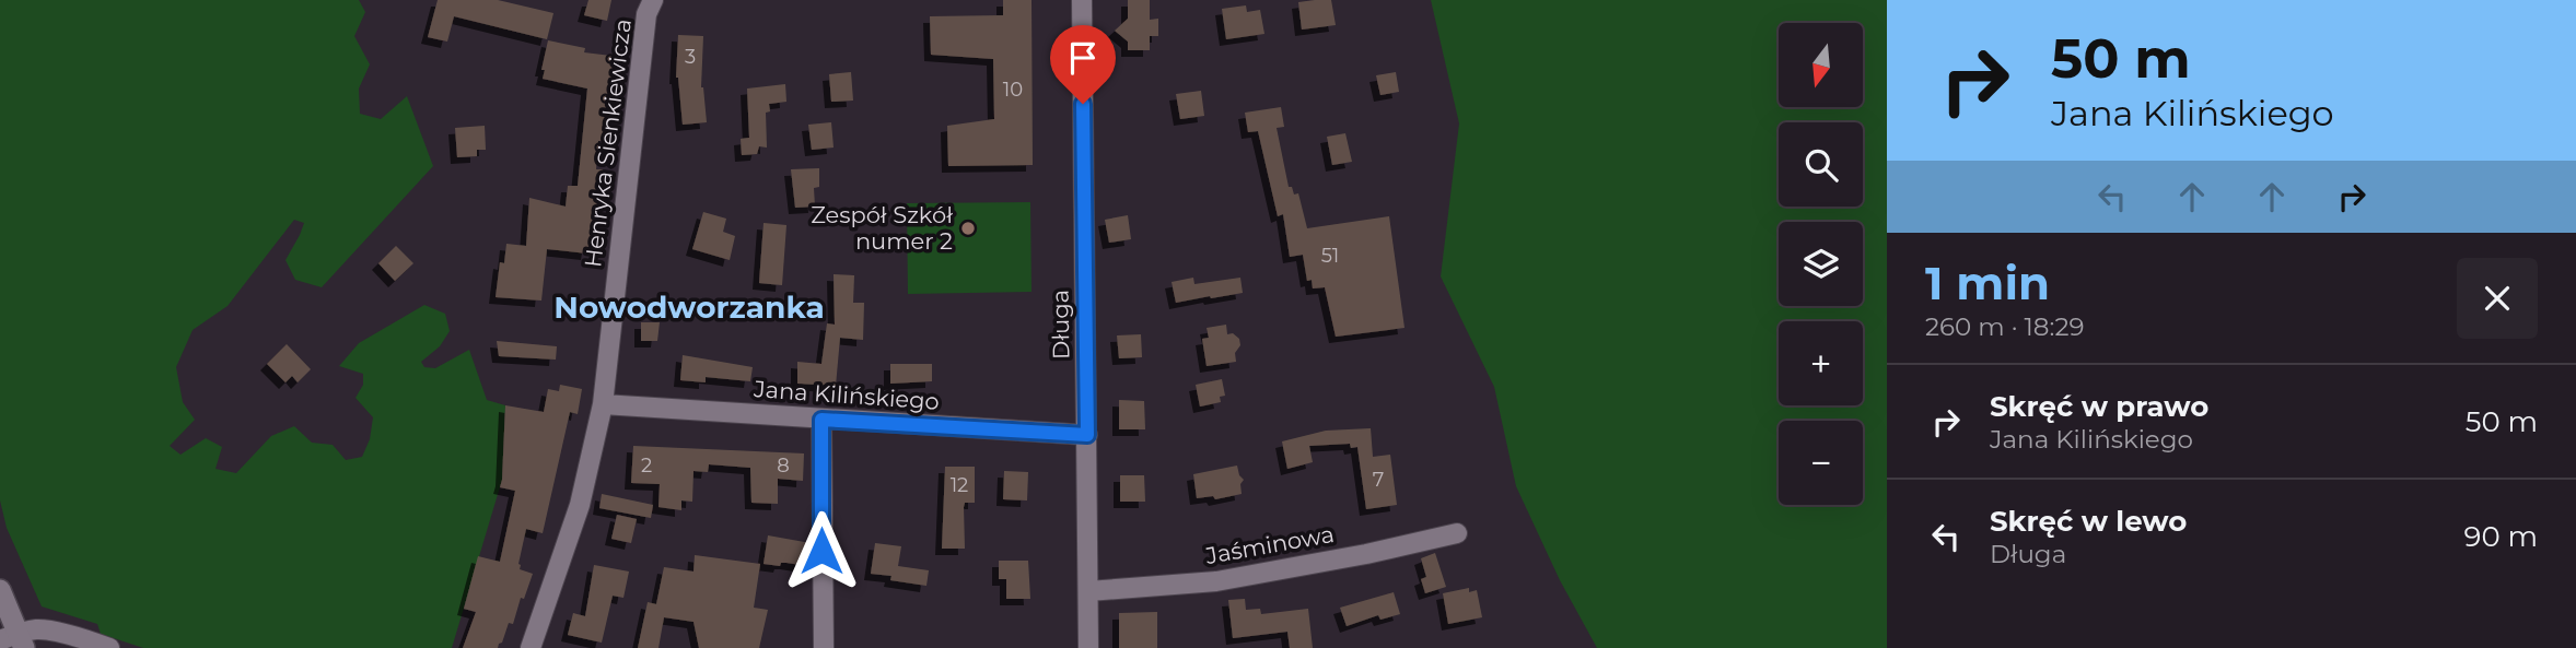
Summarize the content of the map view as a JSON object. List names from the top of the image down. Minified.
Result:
{"streets":{"street":["Henryka Sienkiewicza","Długa","Jana Kilińskiego","Jaśminowa"]},"crossings":[["Henryka Sienkiewicza","Jana Kilińskiego"],["Długa","Jana Kilińskiego"],["Długa","Jaśminowa"]],"districts":["Nowodworzanka"],"places":["Zespół Szkół numer 2"],"house_numbers":["3","10","51","2","8","7","12"],"north":"bottom","page":{"turn":["50 m","Jana Kilińskiego"],"map_buttons":["+","−"],"heading":["1 min","260 m · 18:29"],"list":[{"name":"Skręć w prawo","note":"Jana Kilińskiego","value":"50 m"},{"name":"Skręć w lewo","note":"Długa","value":"90 m"}]}}
